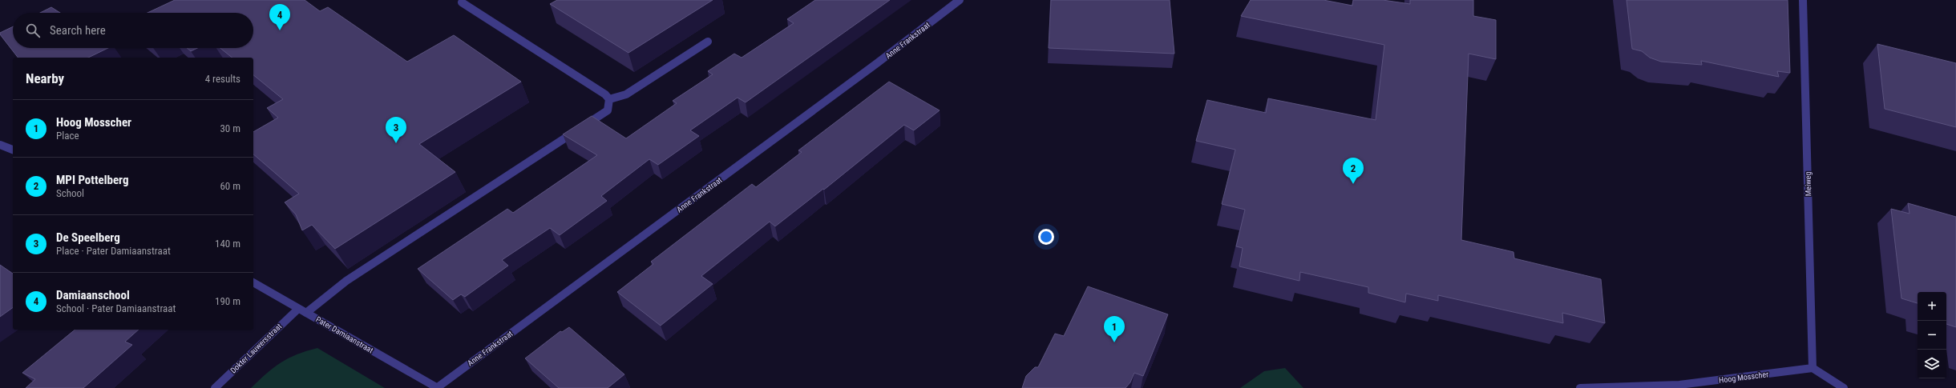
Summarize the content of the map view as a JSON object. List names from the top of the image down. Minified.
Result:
{"streets":{"street":["Anne Frankstraat","Meiweg","Pater Damiaanstraat","Dokter Lauwersstraat","Hoog Mosscher"]},"crossings":[["Anne Frankstraat","Pater Damiaanstraat"],["Meiweg","Hoog Mosscher"],["Pater Damiaanstraat","Dokter Lauwersstraat"]],"page":{"pins":["4","3","2","1"],"search":"Search here","heading":["Nearby","4 results"],"list":[{"mark":"1","name":"Hoog Mosscher","note":"Place","value":"30 m"},{"mark":"2","name":"MPI Pottelberg","note":"School","value":"60 m"},{"mark":"3","name":"De Speelberg","note":"Place · Pater Damiaanstraat","value":"140 m"},{"mark":"4","name":"Damiaanschool","note":"School · Pater Damiaanstraat","value":"190 m"}],"map_buttons":["+","−"]}}
